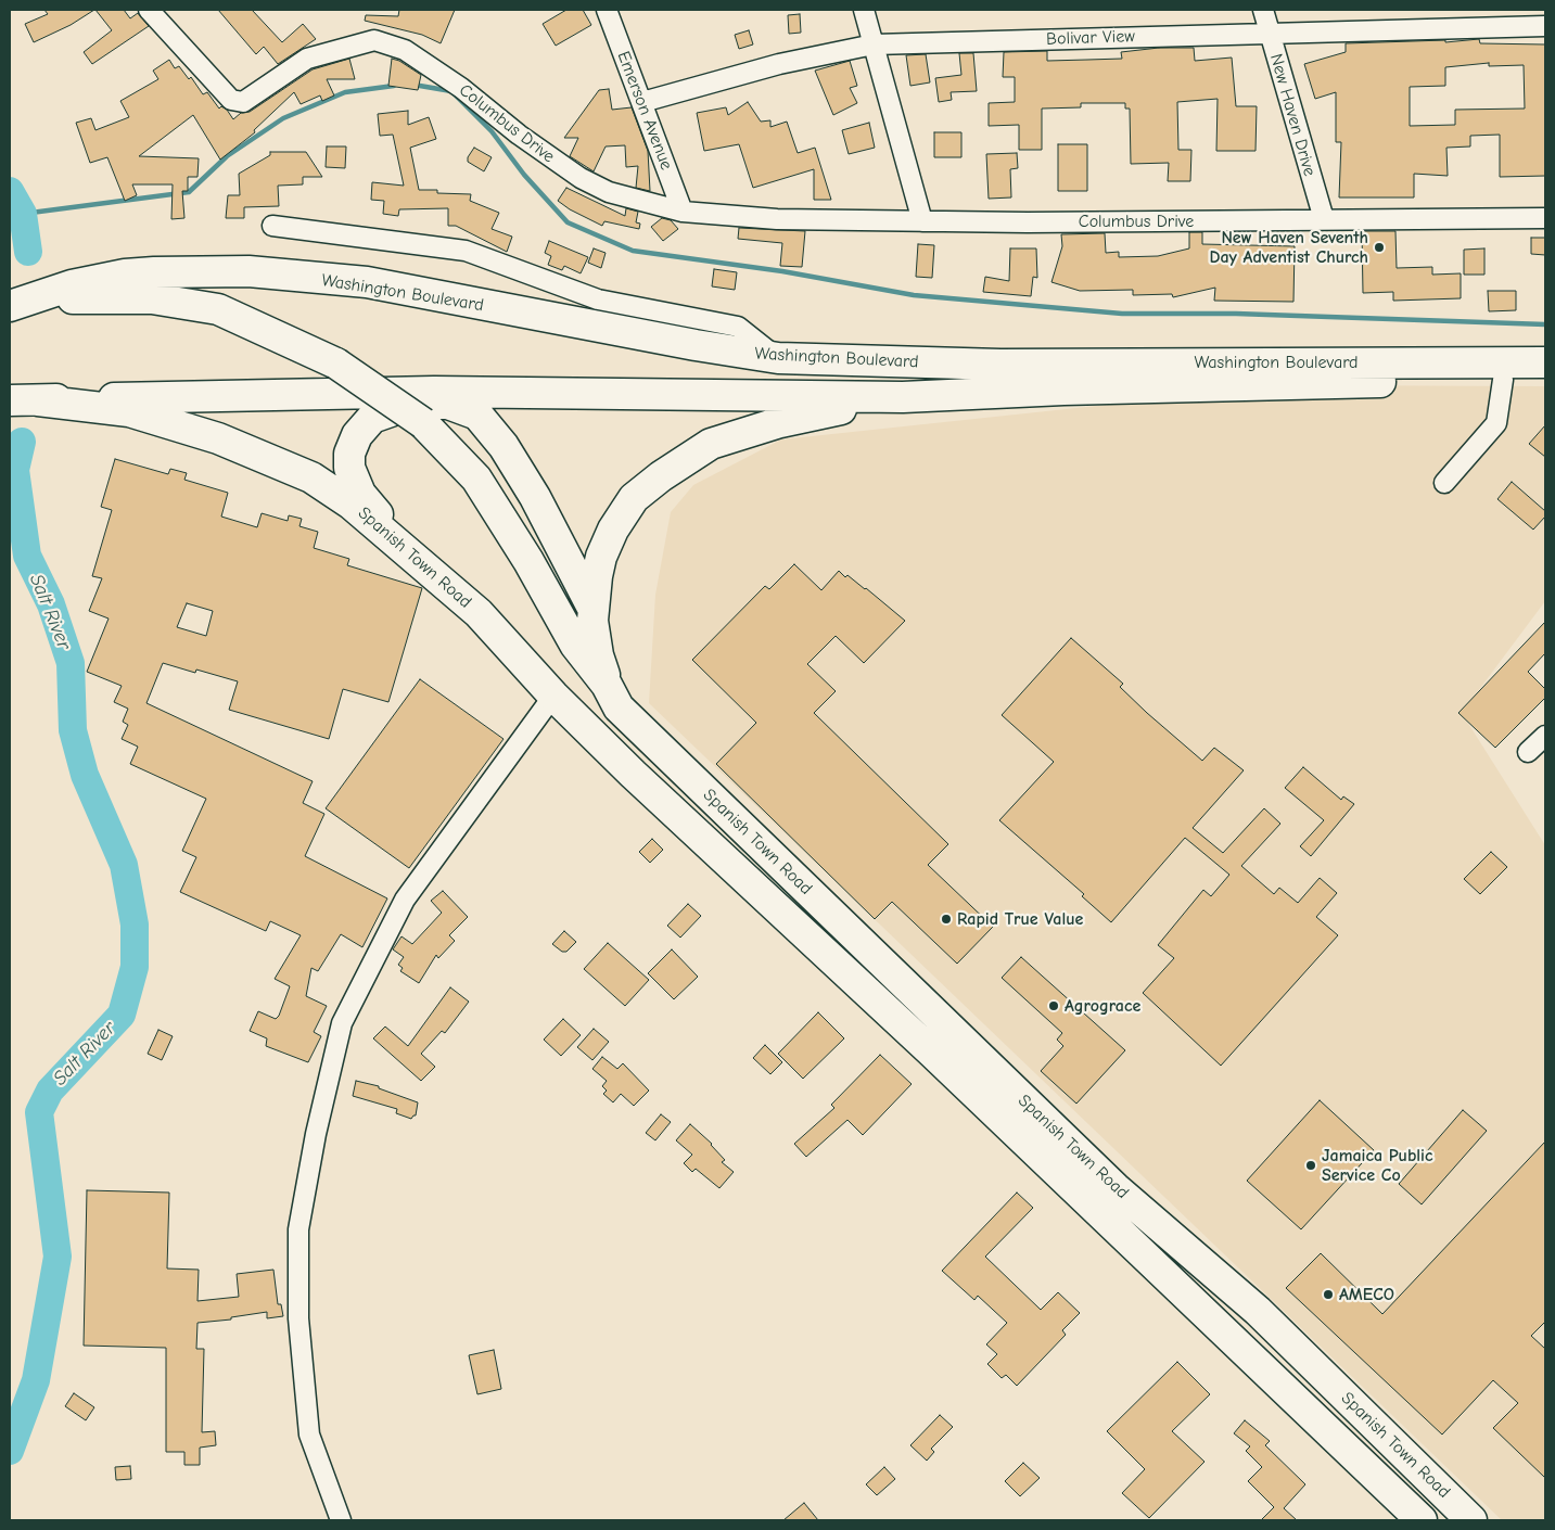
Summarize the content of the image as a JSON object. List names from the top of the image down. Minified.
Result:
{"streets":{"highway":["Washington Boulevard","Spanish Town Road"],"street":["Bolivar View","Emerson Avenue","New Haven Drive","Columbus Drive"]},"crossings":[["Bolivar View","Emerson Avenue"],["Bolivar View","New Haven Drive"],["Emerson Avenue","Columbus Drive"],["New Haven Drive","Columbus Drive"],["Washington Boulevard","Spanish Town Road"]],"water":["Salt River"],"places":["New Haven Seventh Day Adventist Church","Rapid True Value","Agrograce","Jamaica Public Service Co","AMECO"]}
